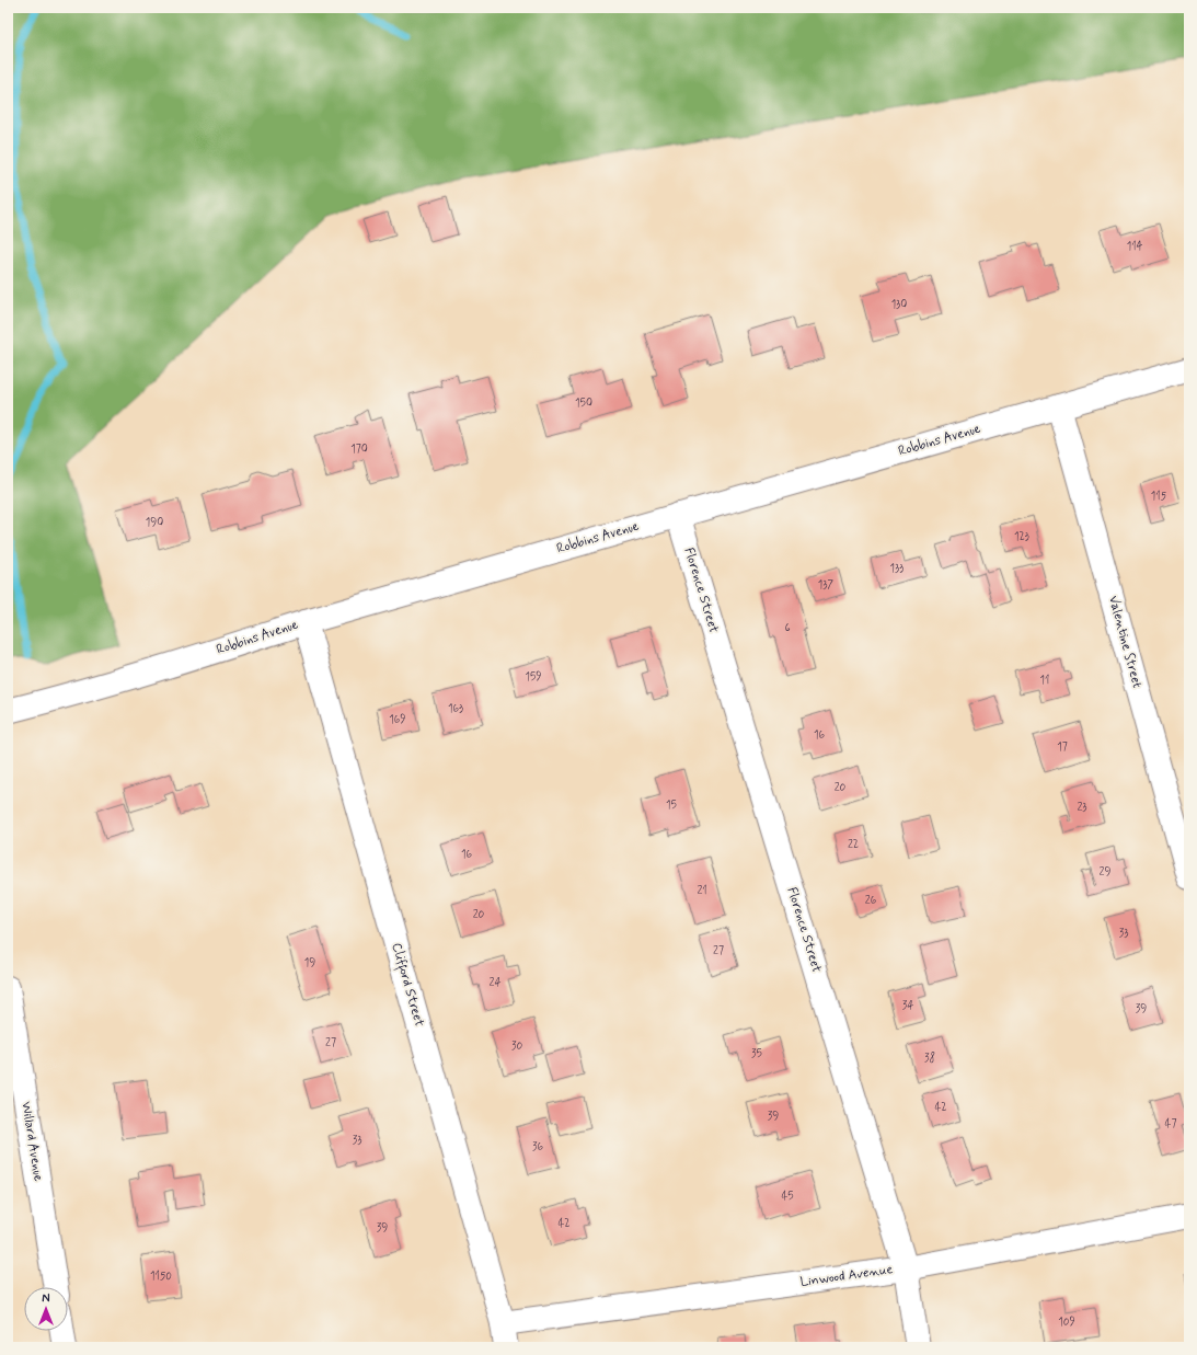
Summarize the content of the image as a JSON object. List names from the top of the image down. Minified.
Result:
{"streets":{"street":["Robbins Avenue","Florence Street","Valentine Street","Clifford Street","Willard Avenue","Linwood Avenue"]},"crossings":[["Robbins Avenue","Florence Street"],["Robbins Avenue","Valentine Street"],["Robbins Avenue","Clifford Street"],["Florence Street","Linwood Avenue"],["Clifford Street","Linwood Avenue"]],"house_numbers":["114","130","150","170","115","190","123","133","137","6","159","11","163","169","16","17","20","15","23","22","16","29","21","26","20","33","27","19","24","34","39","27","30","35","38","42","39","47","33","36","45","42","39","1150","109"],"north":"top"}
